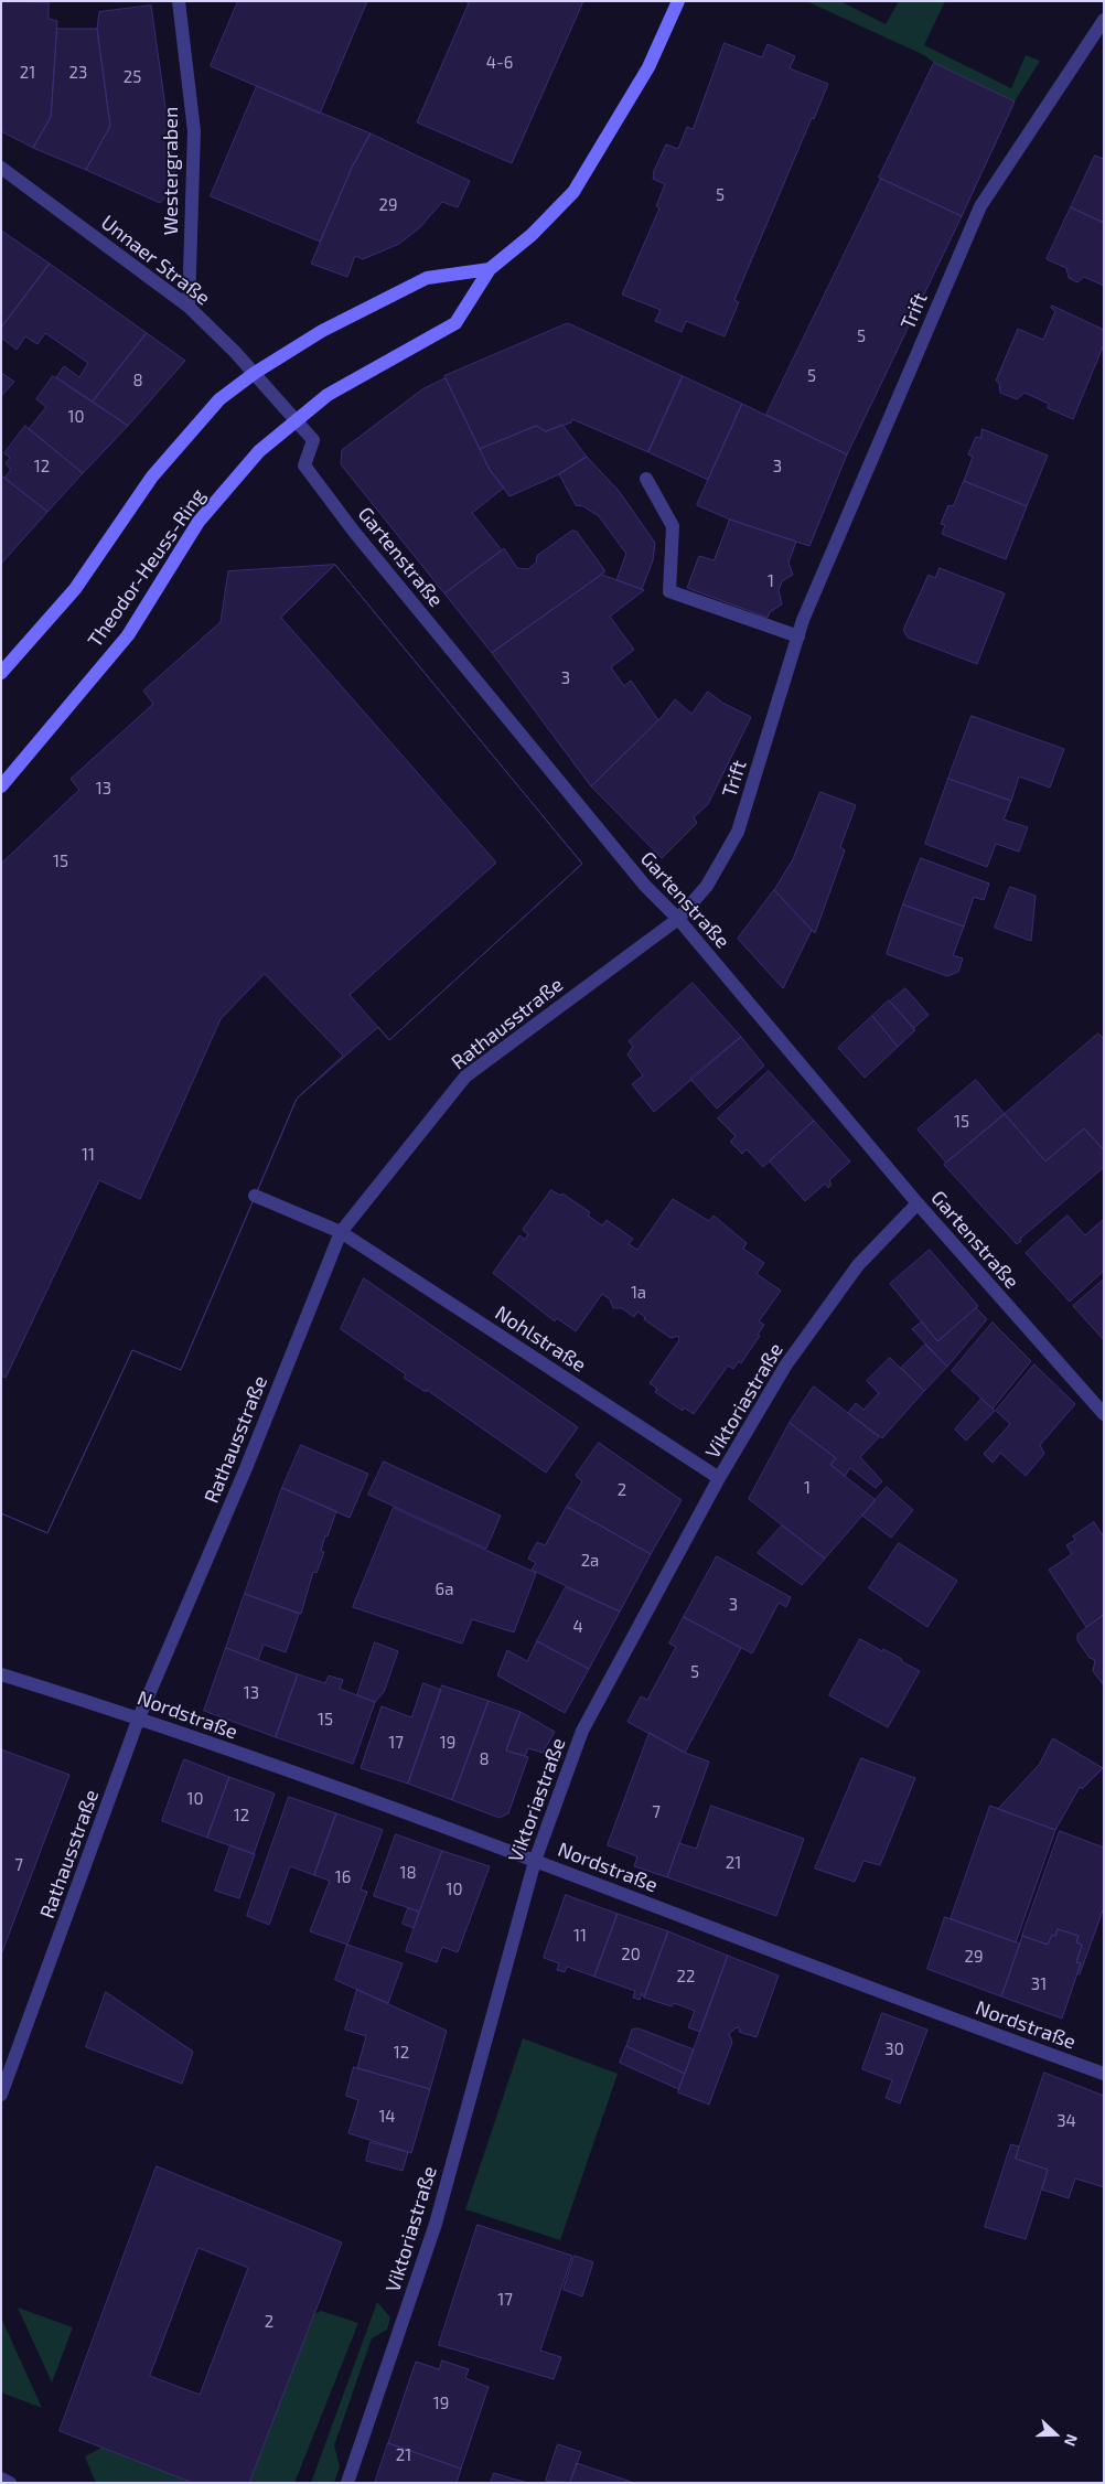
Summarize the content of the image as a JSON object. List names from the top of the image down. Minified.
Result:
{"streets":{"main road":["Theodor-Heuss-Ring"],"street":["Westergraben","Unnaer Straße","Trift","Gartenstraße","Rathausstraße","Nohlstraße","Viktoriastraße","Nordstraße"]},"crossings":[["Westergraben","Unnaer Straße"],["Unnaer Straße","Gartenstraße"],["Trift","Gartenstraße"],["Trift","Rathausstraße"],["Gartenstraße","Theodor-Heuss-Ring"],["Gartenstraße","Rathausstraße"],["Gartenstraße","Viktoriastraße"],["Rathausstraße","Nohlstraße"],["Rathausstraße","Nordstraße"],["Nohlstraße","Viktoriastraße"],["Viktoriastraße","Nordstraße"]],"house_numbers":["4-6","21","23","25","5","29","5","5","8","10","12","3","1","3","13","15","15","11","1a","1","2","2a","6a","3","4","5","13","15","17","19","8","10","7","12","21","7","18","16","10","11","20","29","22","31","30","12","14","34","17","2","19","21"],"north":"right"}
